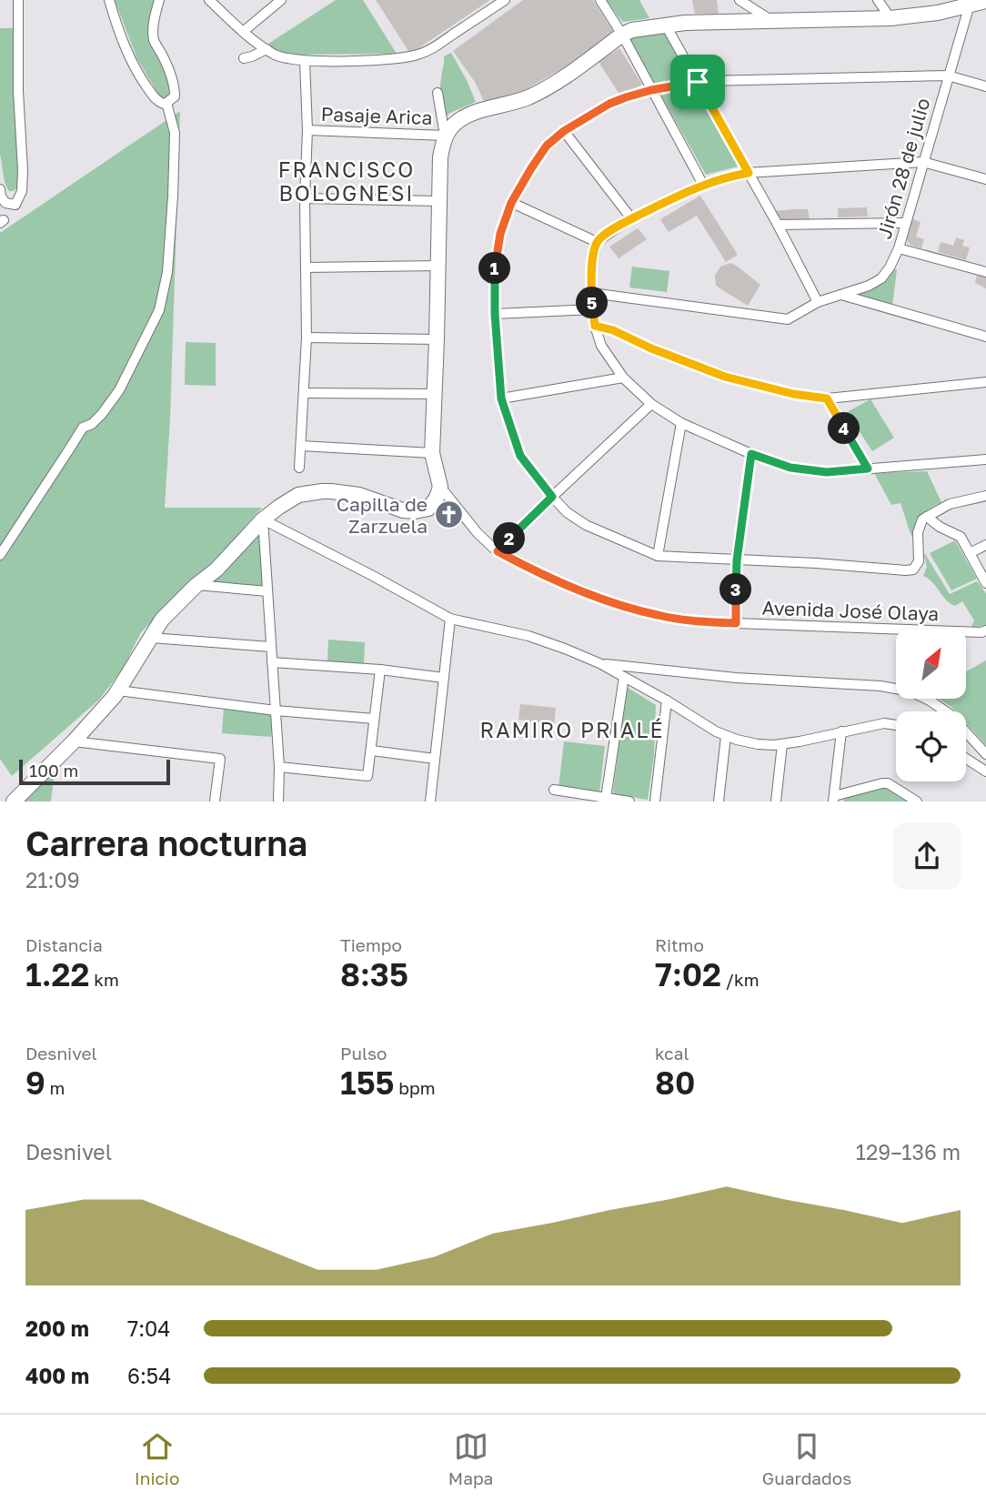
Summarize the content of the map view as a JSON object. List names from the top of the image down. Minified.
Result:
{"streets":{"street":["Pasaje Arica","Jirón 28 de julio","Avenida José Olaya"]},"districts":["FRANCISCO BOLOGNESI","RAMIRO PRIALÉ"],"places":{"church":["Capilla de Zarzuela"]},"scale_bar":"100 m","north":"top right","page":{"pins":["1","5","4","2","3"],"scale":"100 m","heading":["Carrera nocturna","21:09"],"stats":[["Distancia","1.22 km"],["Tiempo","8:35"],["Ritmo","7:02 /km"],["Desnivel","9 m"],["Pulso","155 bpm"],["kcal","80"]],"chart":["Desnivel","129–136 m"],"list":[{"name":"200 m","note":"7:04"},{"name":"400 m","note":"6:54"}],"tabs":["Inicio","Mapa","Guardados"]}}
